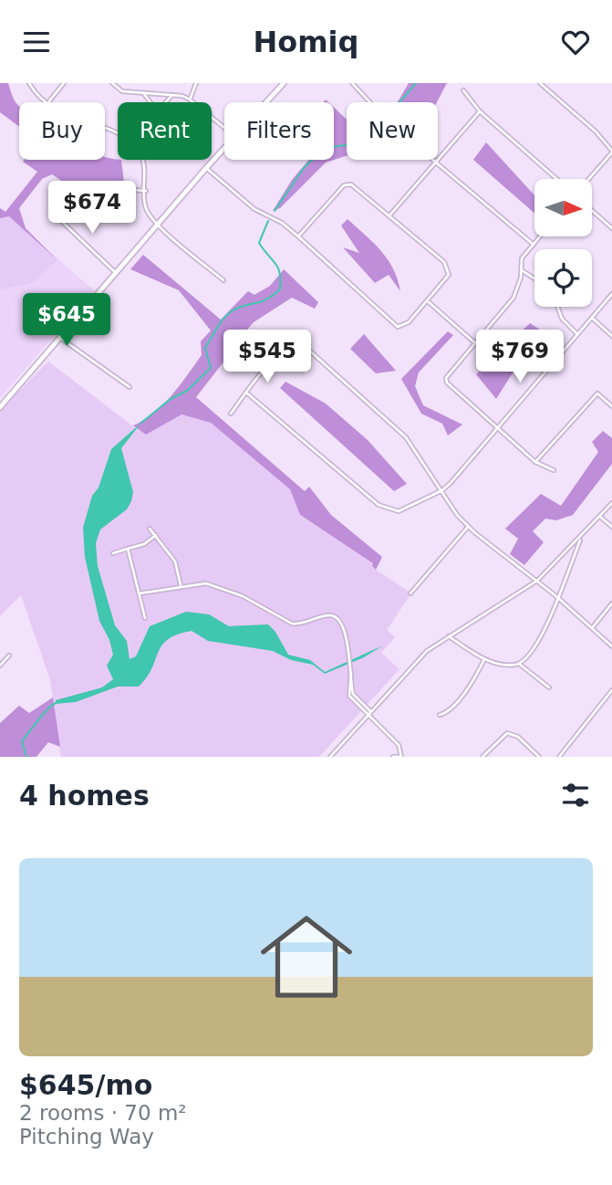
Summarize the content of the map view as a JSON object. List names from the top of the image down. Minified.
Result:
{"north":"right","page":{"header":"Homiq","chip":["Buy","Rent","Filters","New"],"price":["$674","$645","$545","$769"],"heading":"4 homes","list":[{"name":"$645/mo","note":"2 rooms · 70 m² · Pitching Way"}]}}
